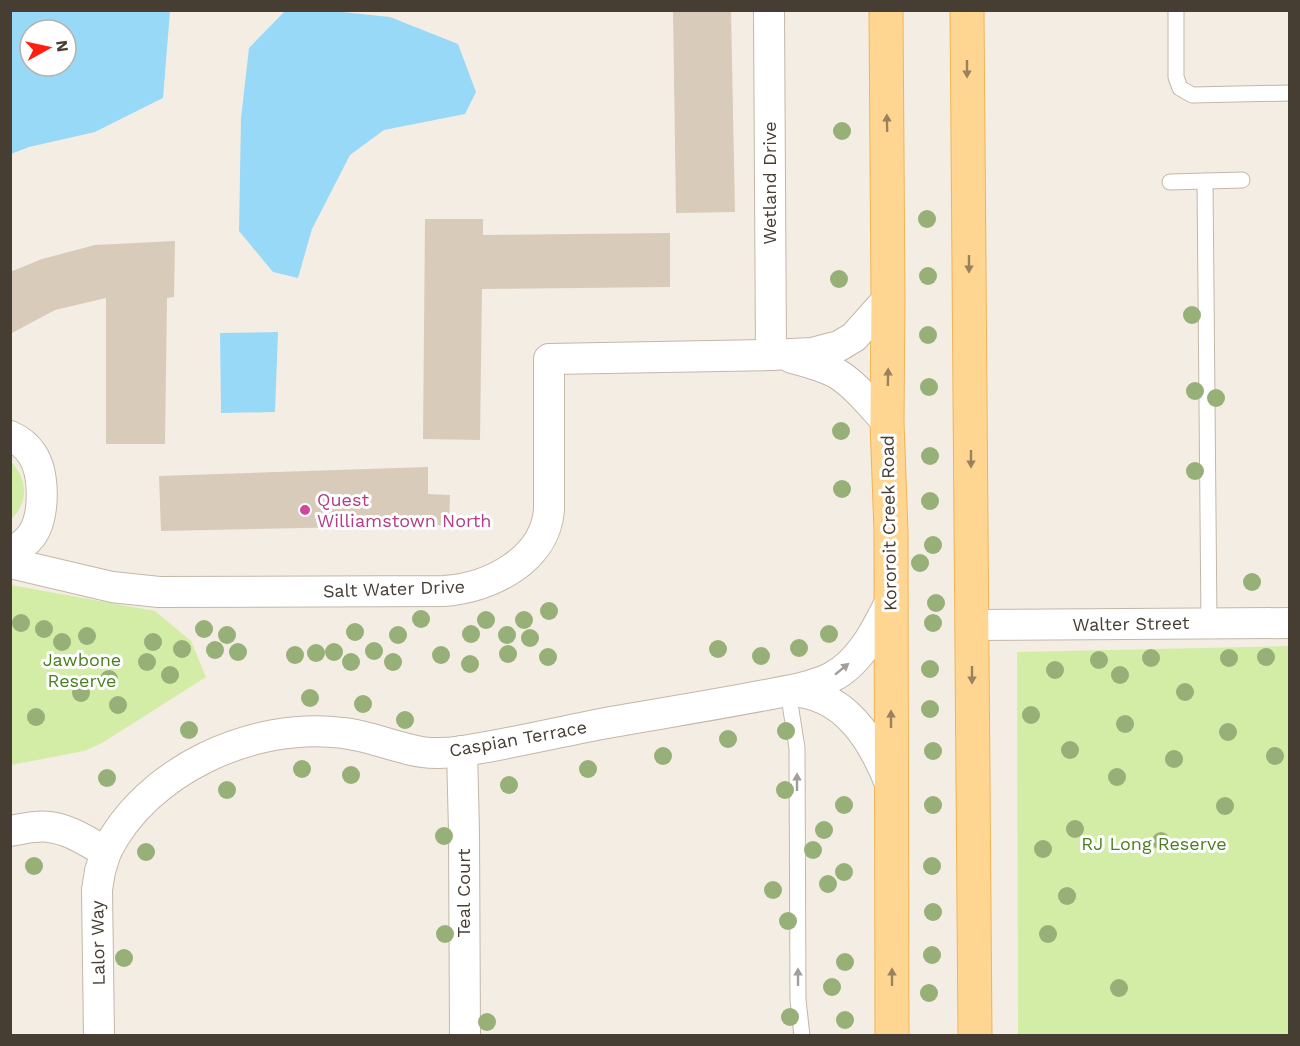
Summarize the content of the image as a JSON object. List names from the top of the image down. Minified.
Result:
{"streets":{"main road":["Kororoit Creek Road"],"street":["Wetland Drive","Salt Water Drive","Walter Street","Caspian Terrace","Teal Court","Lalor Way"]},"crossings":[["Wetland Drive","Salt Water Drive"],["Kororoit Creek Road","Salt Water Drive"],["Kororoit Creek Road","Caspian Terrace"],["Caspian Terrace","Teal Court"],["Caspian Terrace","Lalor Way"]],"parks":["Jawbone Reserve","RJ Long Reserve"],"places":["Quest Williamstown North"],"north":"right"}
